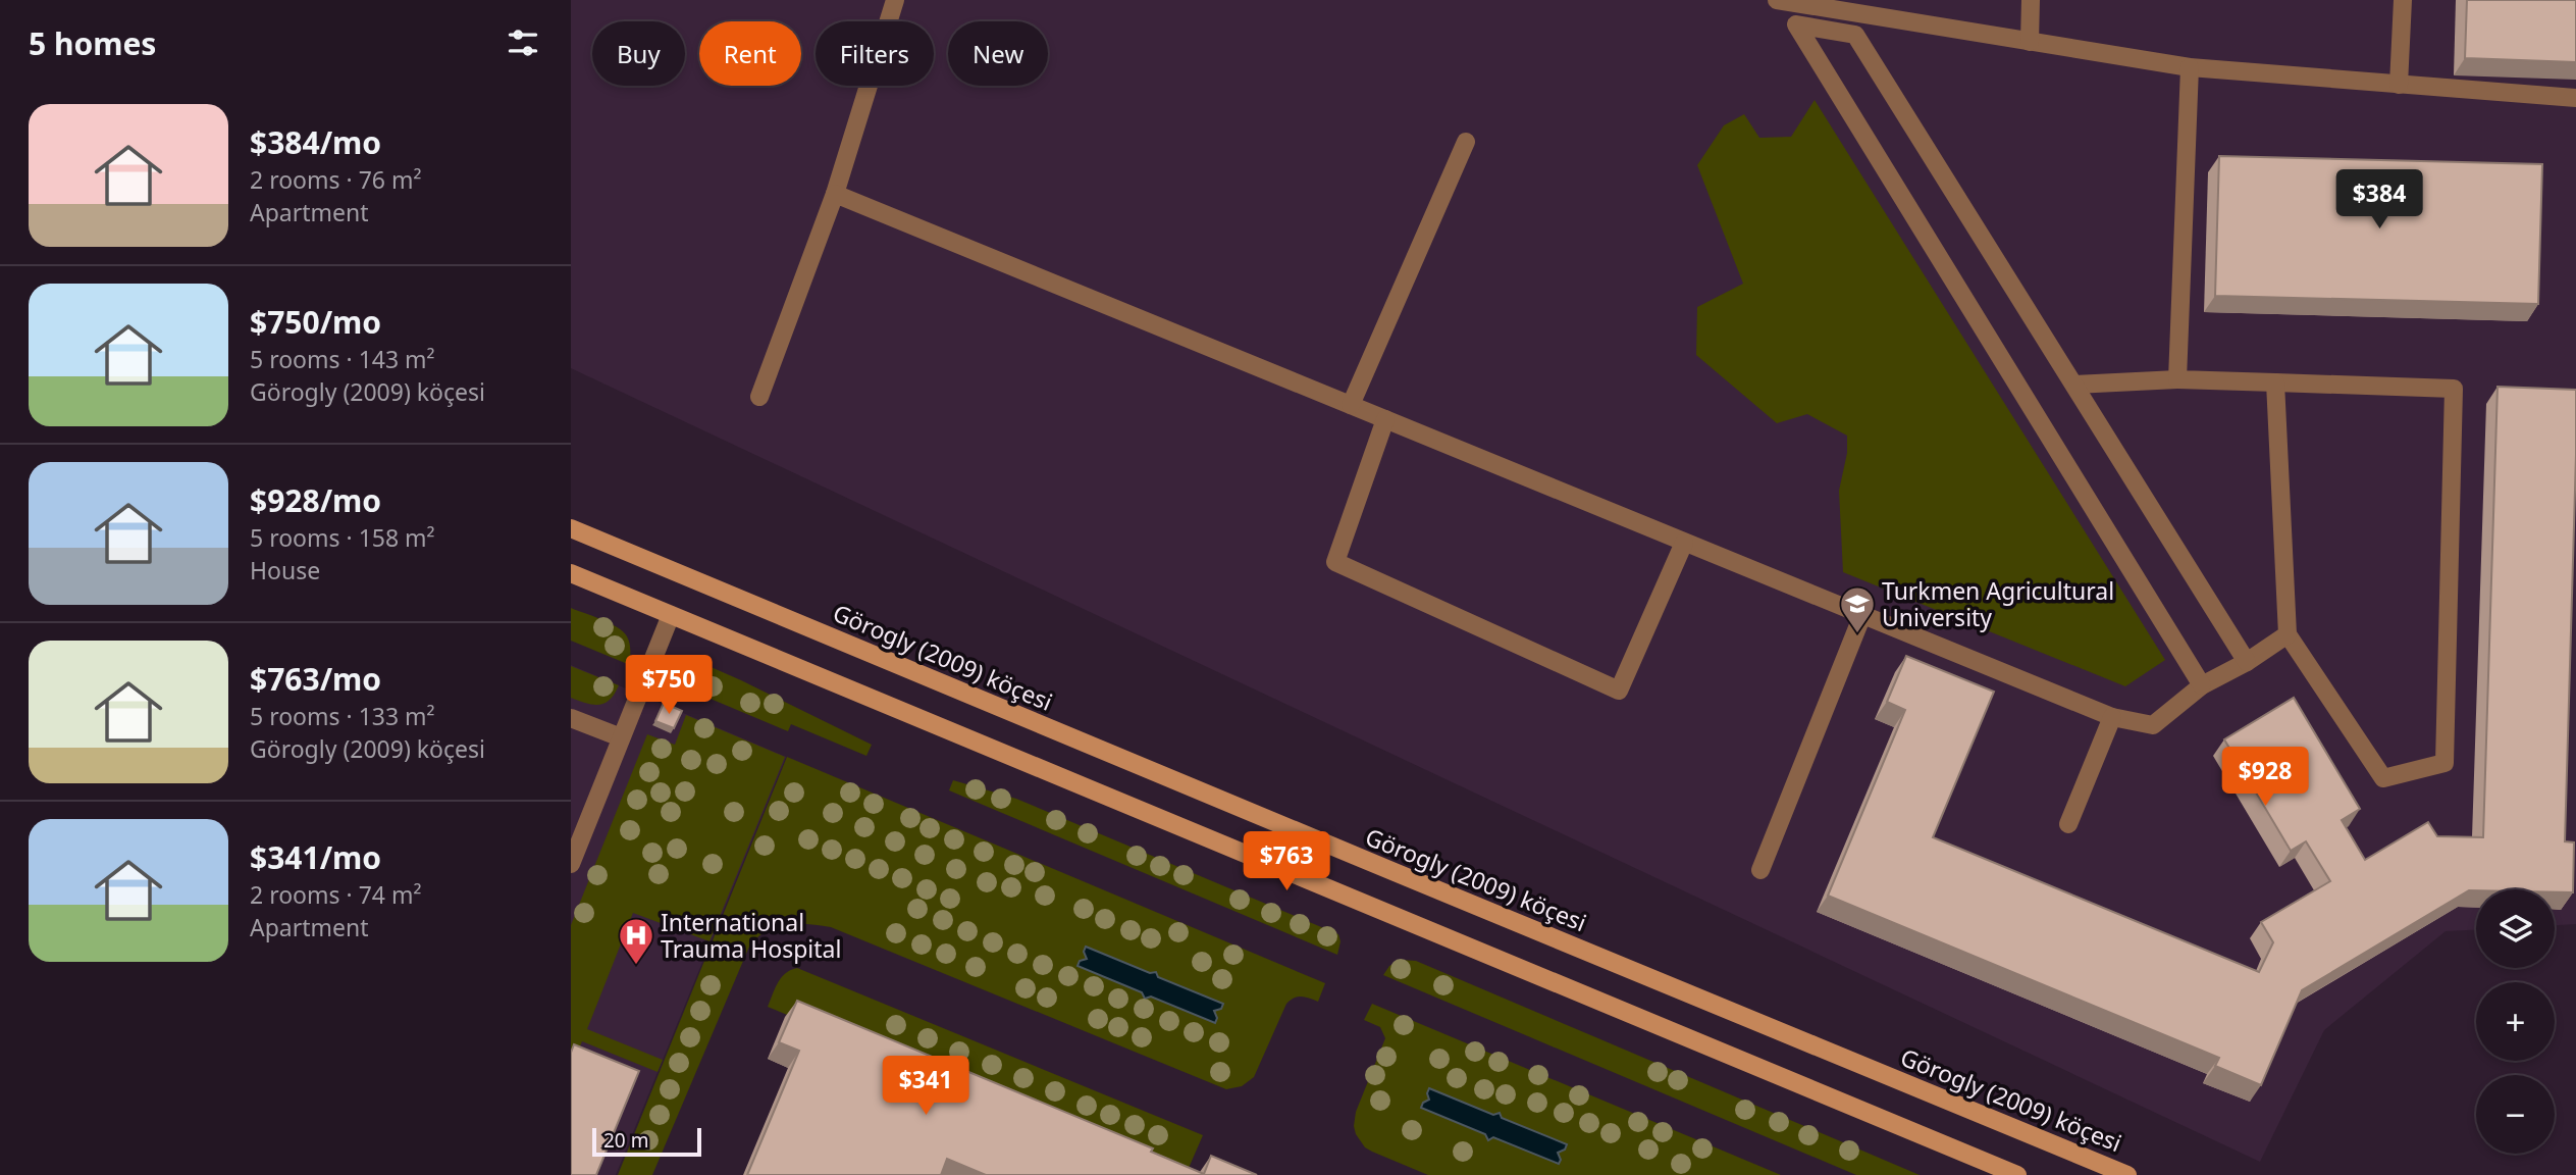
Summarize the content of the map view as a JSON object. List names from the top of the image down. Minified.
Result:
{"streets":{"main road":["Görogly (2009) köçesi"]},"places":{"school or university":["Turkmen Agricultural University"],"hospital":["International Trauma Hospital"]},"scale_bar":"20 m","page":{"heading":"5 homes","chip":["Buy","Rent","Filters","New"],"list":[{"name":"$384/mo","note":"2 rooms · 76 m² · Apartment"},{"name":"$750/mo","note":"5 rooms · 143 m² · Görogly (2009) köçesi"},{"name":"$928/mo","note":"5 rooms · 158 m² · House"},{"name":"$763/mo","note":"5 rooms · 133 m² · Görogly (2009) köçesi"},{"name":"$341/mo","note":"2 rooms · 74 m² · Apartment"}],"price":["$384","$750","$928","$763","$341"],"map_buttons":["+","−"],"scale":"20 m"}}
